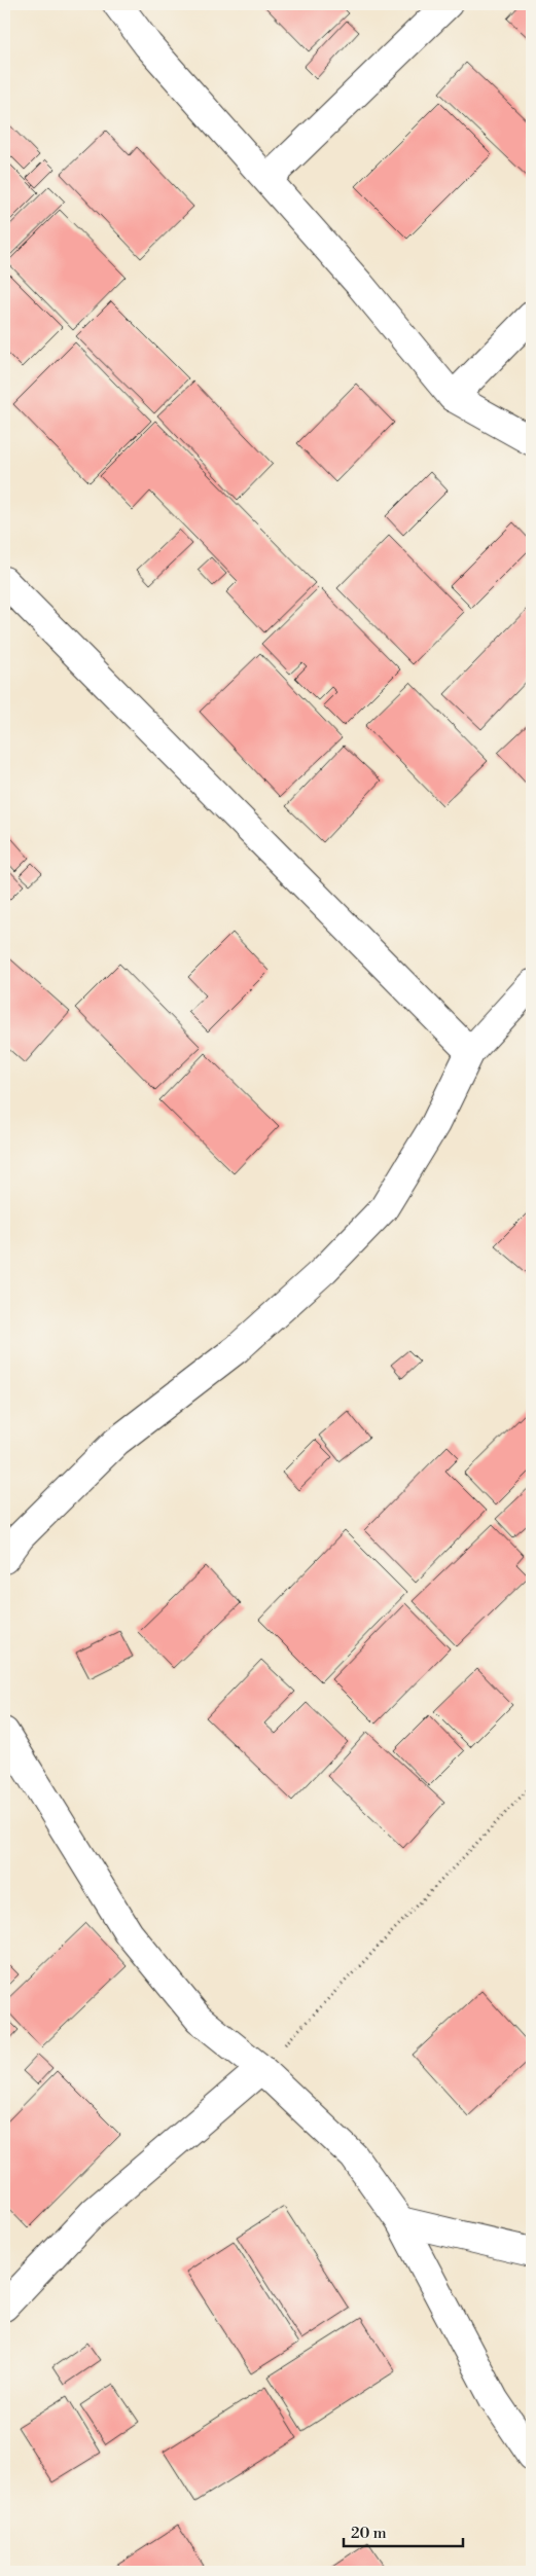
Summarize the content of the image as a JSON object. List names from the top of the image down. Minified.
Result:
{"scale_bar":"20 m"}
